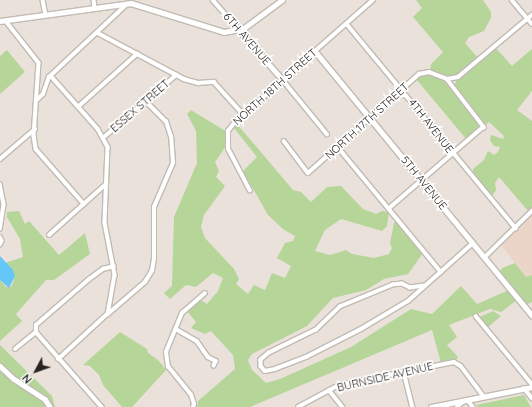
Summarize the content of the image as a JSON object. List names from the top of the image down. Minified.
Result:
{"streets":{"street":["6TH AVENUE","NORTH 18TH STREET","ESSEX STREET","NORTH 17TH STREET","4TH AVENUE","5TH AVENUE","BURNSIDE AVENUE"]},"crossings":[["6TH AVENUE","NORTH 18TH STREET"],["NORTH 18TH STREET","4TH AVENUE"],["NORTH 18TH STREET","5TH AVENUE"],["NORTH 17TH STREET","4TH AVENUE"],["NORTH 17TH STREET","5TH AVENUE"]],"north":"bottom left"}
